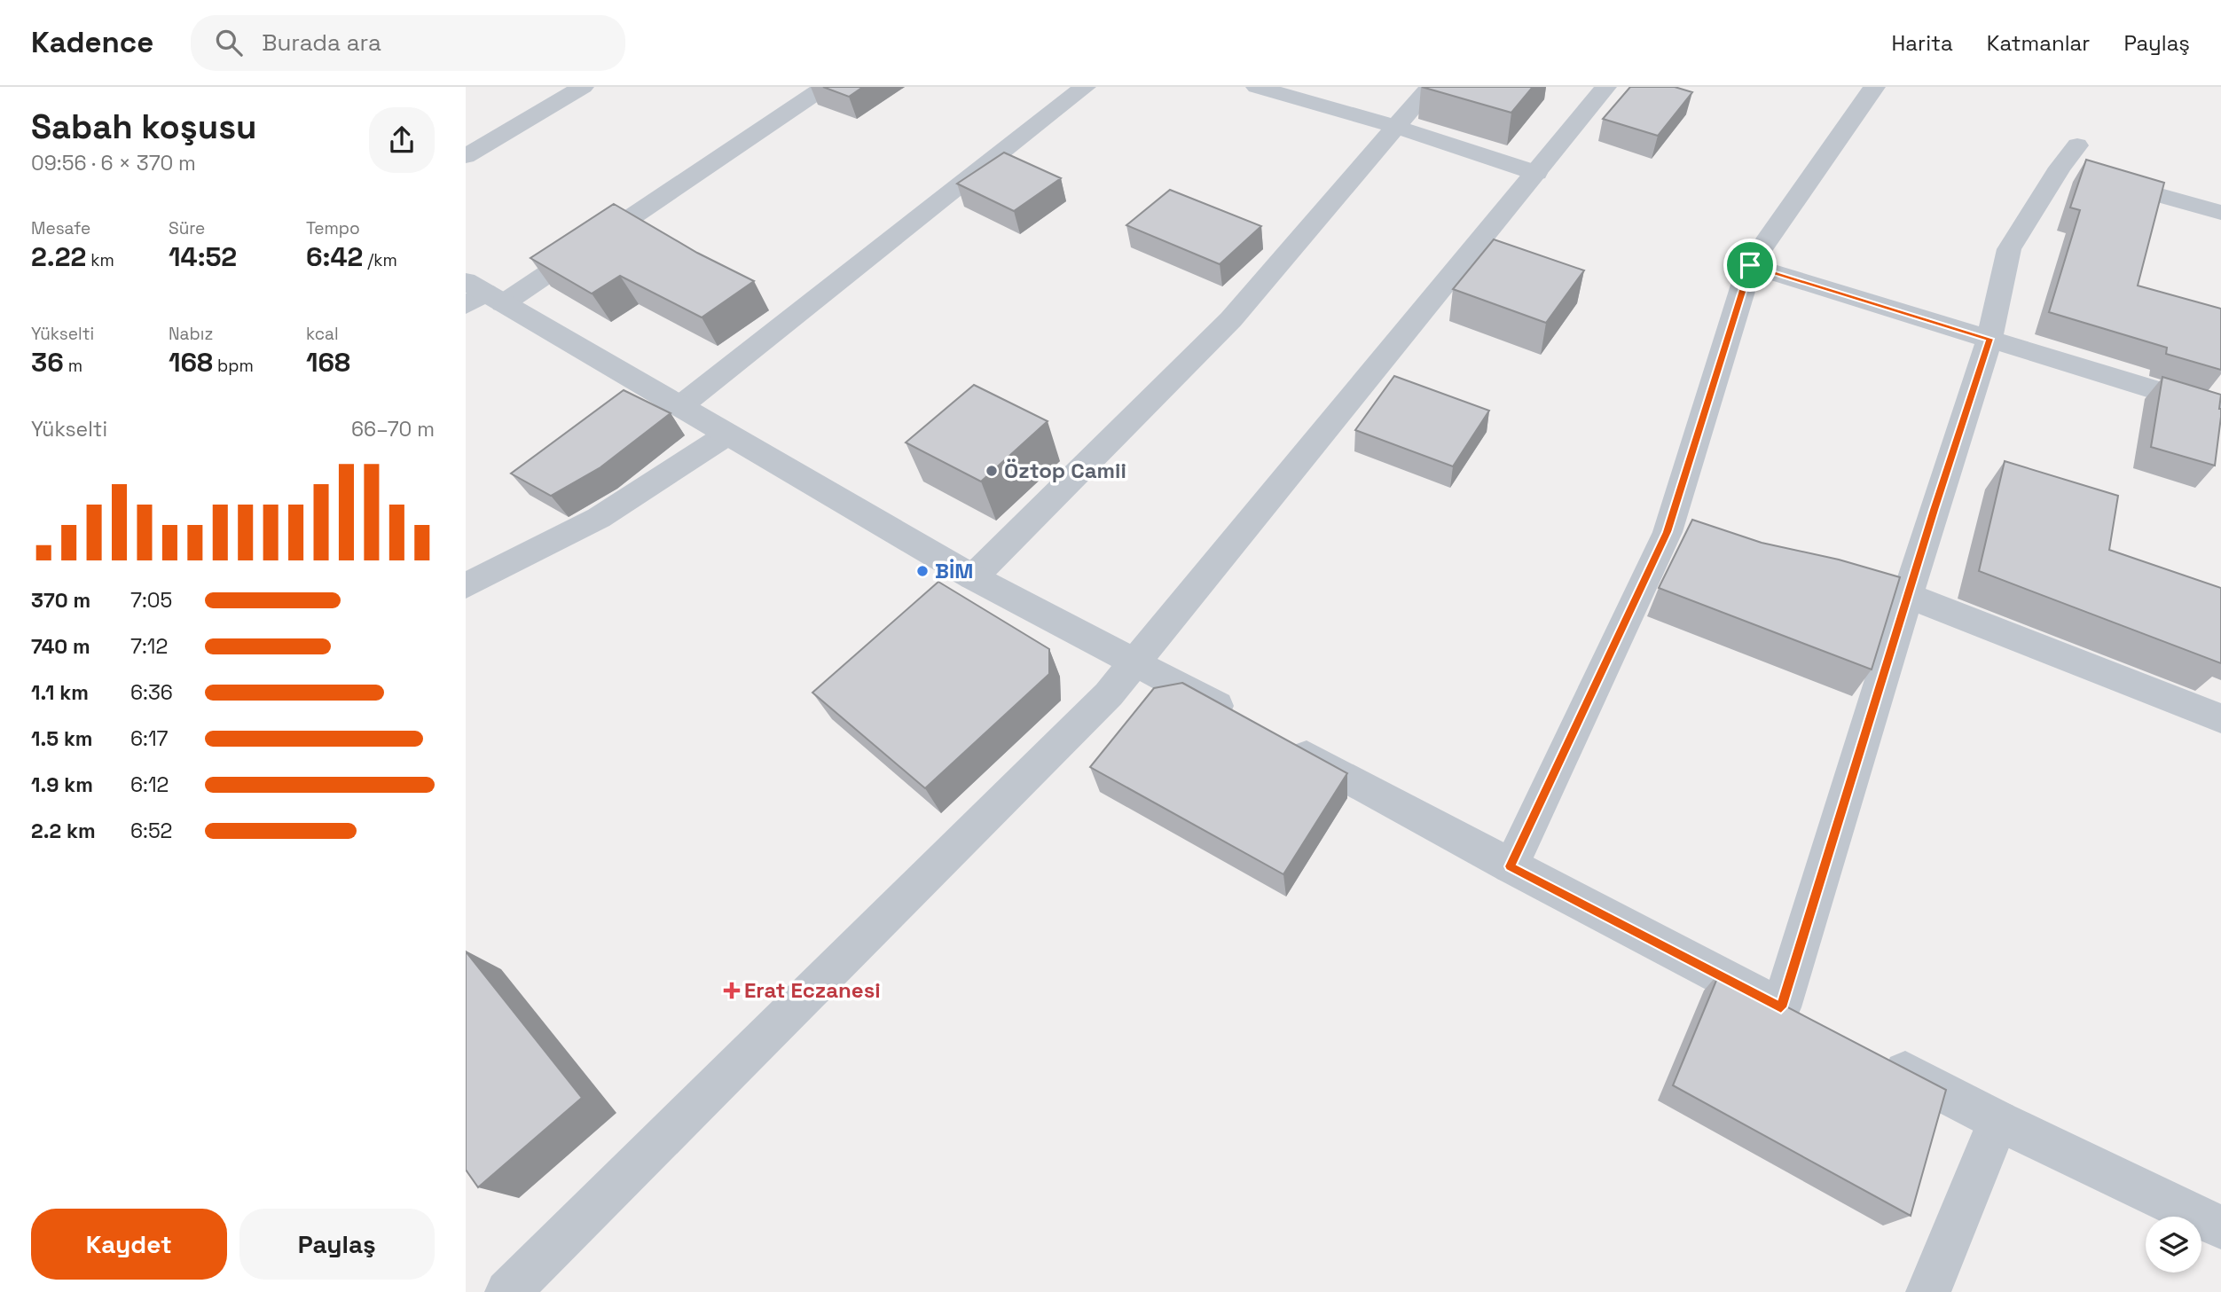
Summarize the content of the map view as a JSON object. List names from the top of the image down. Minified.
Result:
{"places":{"other":["Öztop Camii","BİM"],"health":["Erat Eczanesi"]},"page":{"header":"Kadence","search":"Burada ara","nav":["Harita","Katmanlar","Paylaş"],"heading":["Sabah koşusu","09:56 · 6 × 370 m"],"stats":[["Mesafe","2.22 km"],["Süre","14:52"],["Tempo","6:42 /km"],["Yükselti","36 m"],["Nabız","168 bpm"],["kcal","168"]],"chart":["Yükselti","66–70 m"],"list":[{"name":"370 m","note":"7:05"},{"name":"740 m","note":"7:12"},{"name":"1.1 km","note":"6:36"},{"name":"1.5 km","note":"6:17"},{"name":"1.9 km","note":"6:12"},{"name":"2.2 km","note":"6:52"}],"buttons":["Kaydet","Paylaş"]}}
